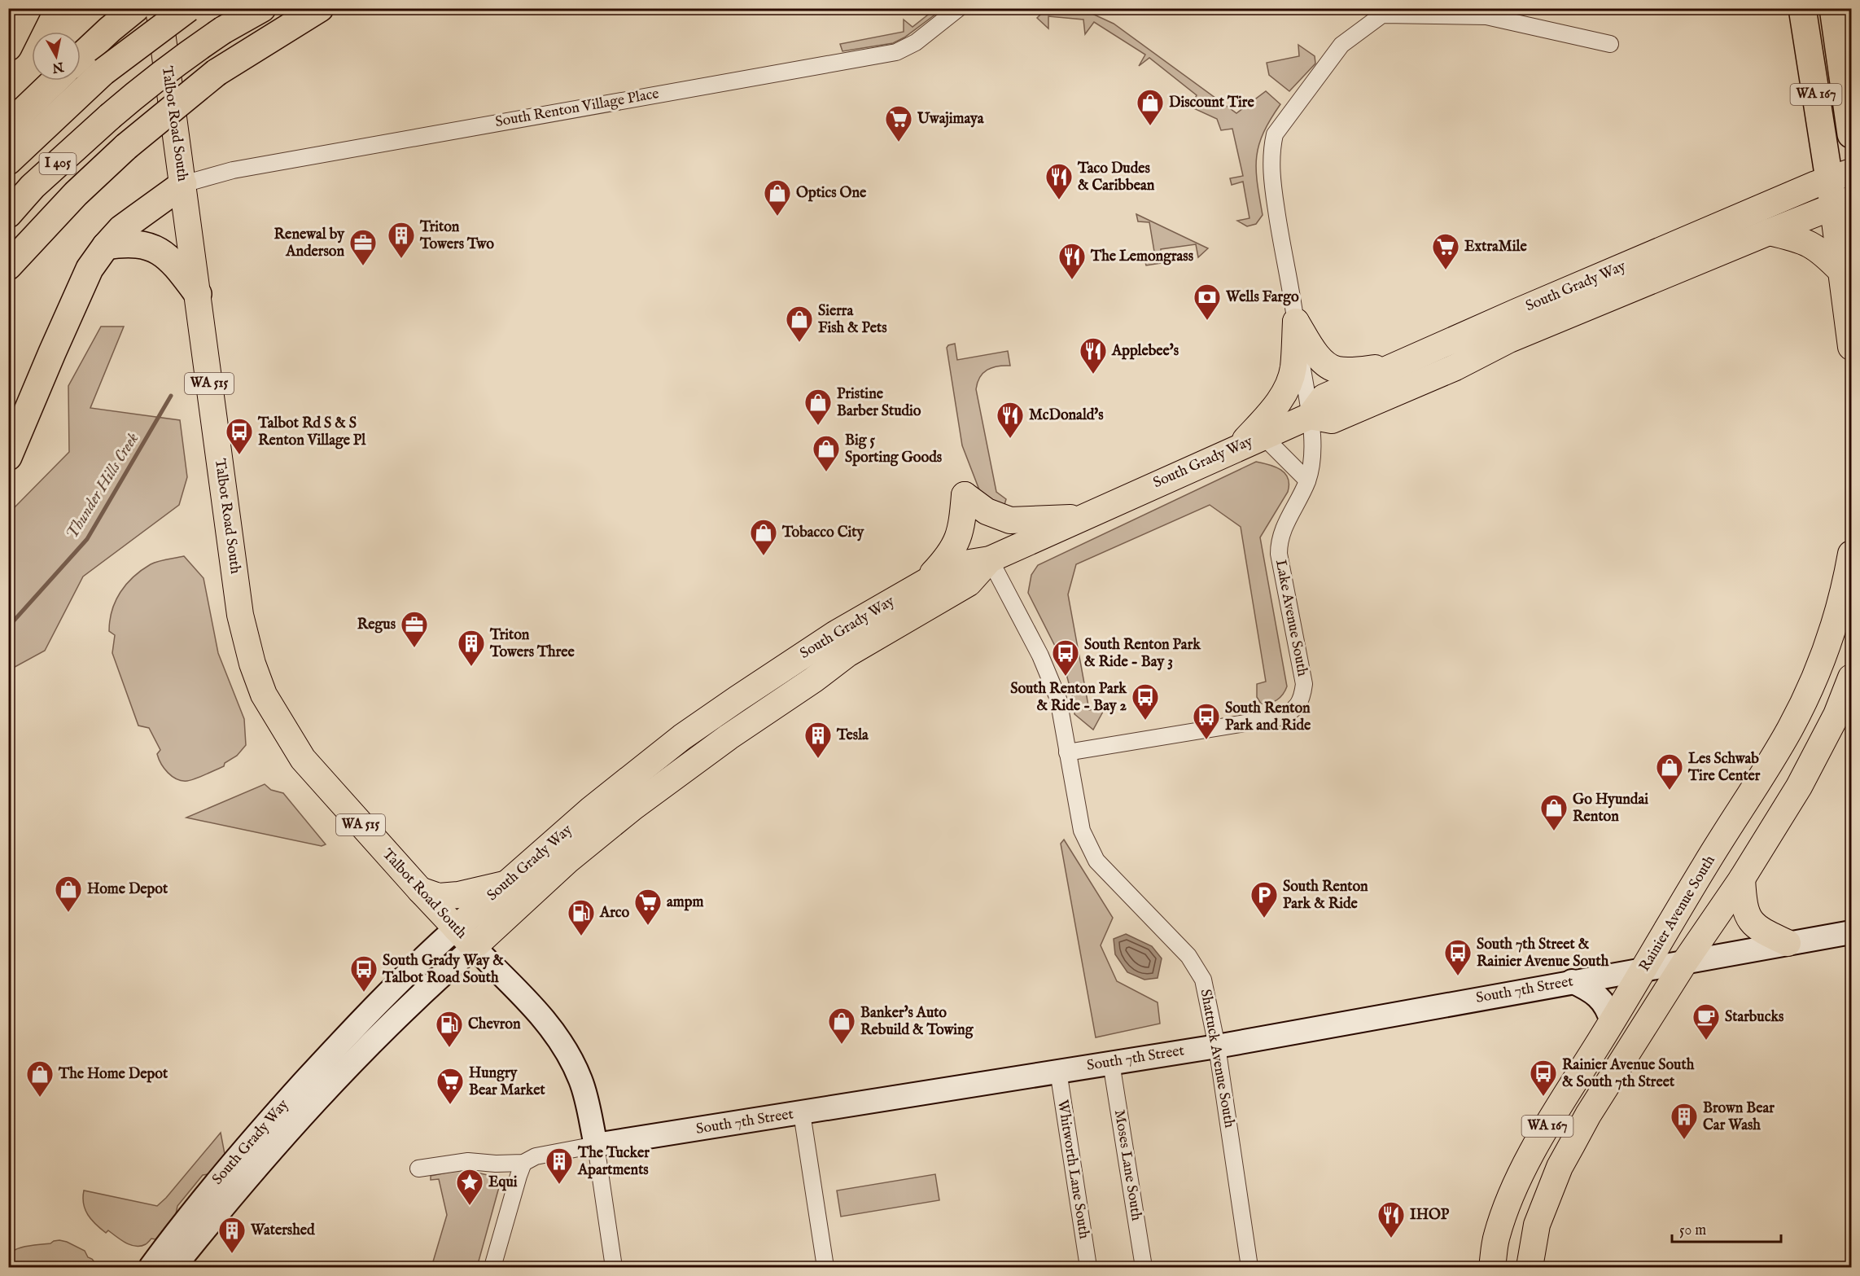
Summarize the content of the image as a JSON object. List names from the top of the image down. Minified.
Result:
{"streets":{"highway":["WA 167","I 405"],"main road":["Talbot Road South","South Grady Way","WA 515","Rainier Avenue South"],"street":["South Renton Village Place","Lake Avenue South","South 7th Street","Shattuck Avenue South","Moses Lane South","Whitworth Lane South"]},"crossings":[["WA 167","South Grady Way"],["South Renton Village Place","Talbot Road South"],["Talbot Road South","South Grady Way"],["South Grady Way","Lake Avenue South"],["South Grady Way","Shattuck Avenue South"],["Lake Avenue South","Shattuck Avenue South"],["Rainier Avenue South","South 7th Street"],["South 7th Street","Shattuck Avenue South"],["South 7th Street","Moses Lane South"],["South 7th Street","Whitworth Lane South"]],"water":["Thunder Hills Creek"],"places":{"shop":["Discount Tire","Optics One","Sierra Fish & Pets","Pristine Barber Studio","Big 5 Sporting Goods","Tobacco City","Les Schwab Tire Center","Go Hyundai Renton","Home Depot","Banker's Auto Rebuild & Towing","The Home Depot"],"supermarket":["Uwajimaya","ExtraMile","ampm","Hungry Bear Market"],"restaurant":["Taco Dudes & Caribbean","The Lemongrass","Applebee's","McDonald's","IHOP"],"building":["Triton Towers Two","Triton Towers Three","Tesla","Brown Bear Car Wash","The Tucker Apartments","Watershed"],"office":["Renewal by Anderson","Regus"],"bank":["Wells Fargo"],"bus stop":["Talbot Rd S & S Renton Village Pl","South Renton Park & Ride - Bay 3","South Renton Park & Ride - Bay 2","South Renton Park and Ride","South 7th Street & Rainier Avenue South","South Grady Way & Talbot Road South","Rainier Avenue South & South 7th Street"],"parking":["South Renton Park & Ride"],"fuel station":["Arco","Chevron"],"cafe":["Starbucks"],"place":["Equi"]},"scale_bar":"50 m","north":"bottom"}
